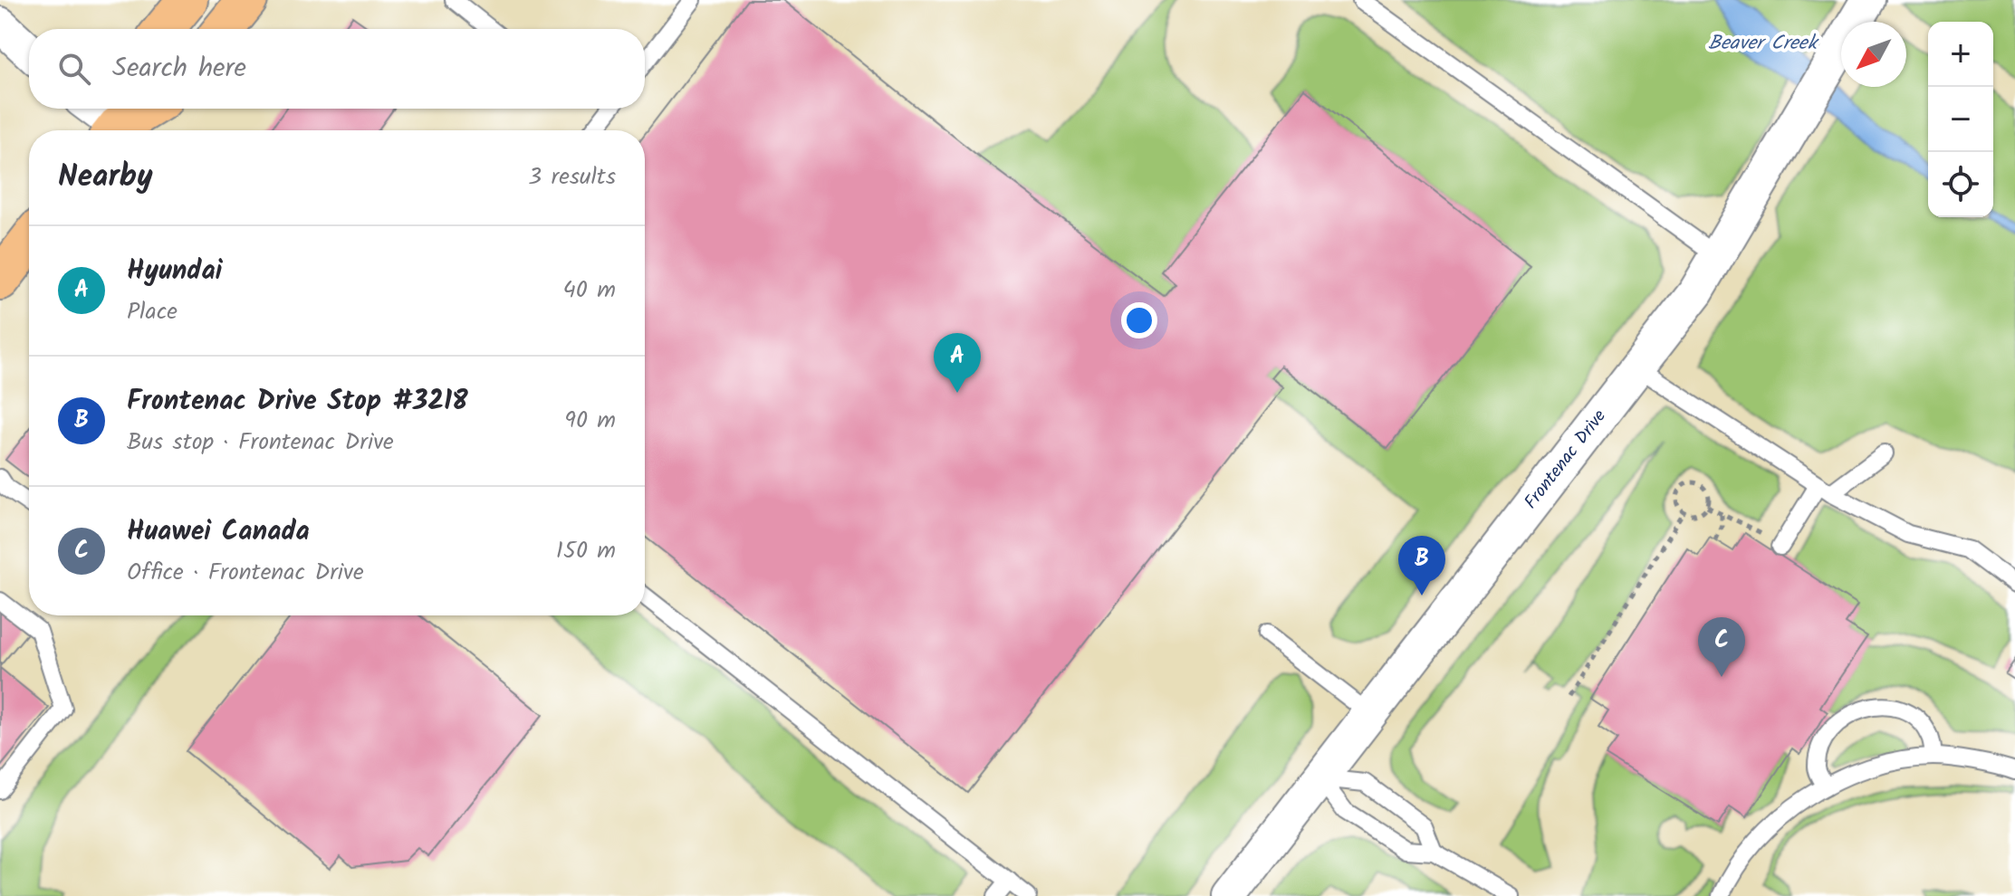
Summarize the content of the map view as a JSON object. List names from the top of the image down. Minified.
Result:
{"streets":{"street":["Frontenac Drive"]},"water":["Beaver Creek"],"north":"bottom left","page":{"map_buttons":["+","−"],"search":"Search here","heading":["Nearby","3 results"],"list":[{"mark":"A","name":"Hyundai","note":"Place","value":"40 m"},{"mark":"B","name":"Frontenac Drive Stop #3218","note":"Bus stop · Frontenac Drive","value":"90 m"},{"mark":"C","name":"Huawei Canada","note":"Office · Frontenac Drive","value":"150 m"}],"pins":["A","B","C"]}}
